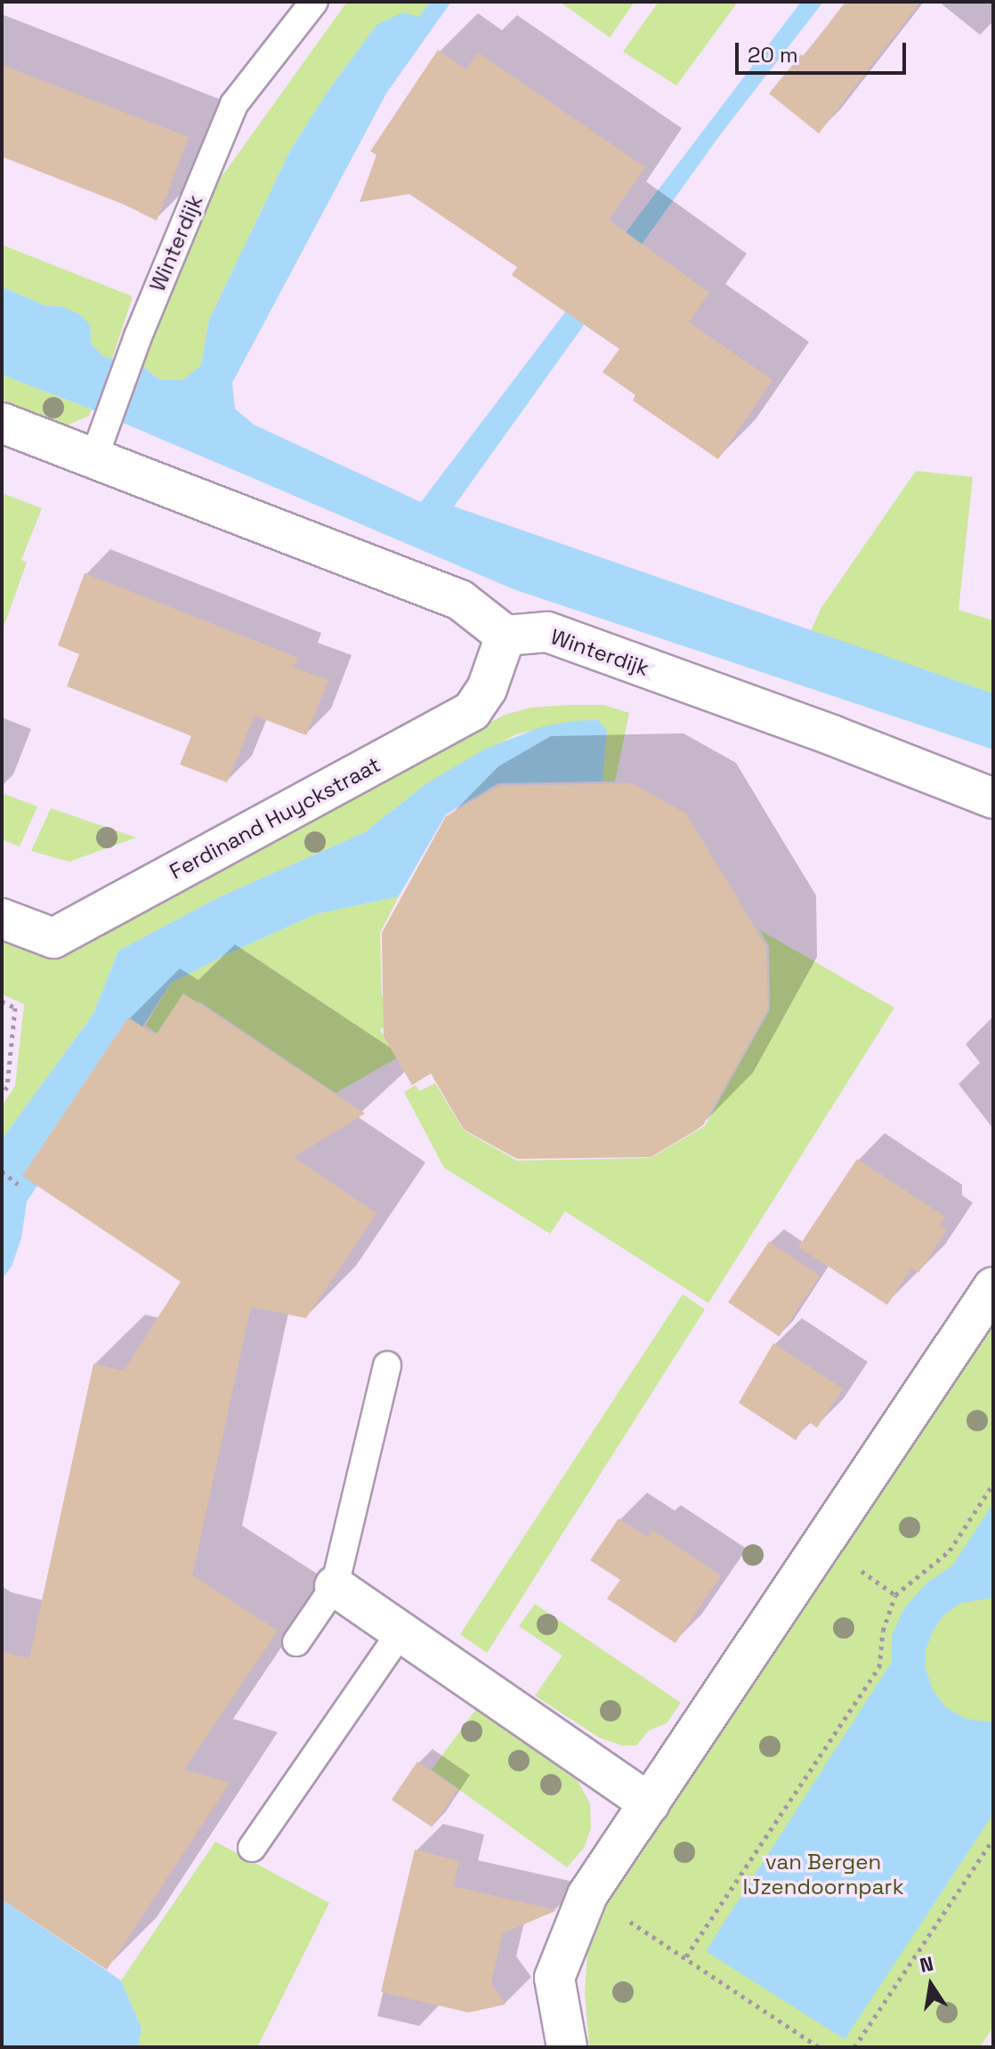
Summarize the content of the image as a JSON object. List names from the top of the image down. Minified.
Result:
{"streets":{"street":["Winterdijk","Ferdinand Huyckstraat"]},"crossings":[["Winterdijk","Ferdinand Huyckstraat"]],"parks":["van Bergen IJzendoornpark"],"scale_bar":"20 m","north":"top"}
